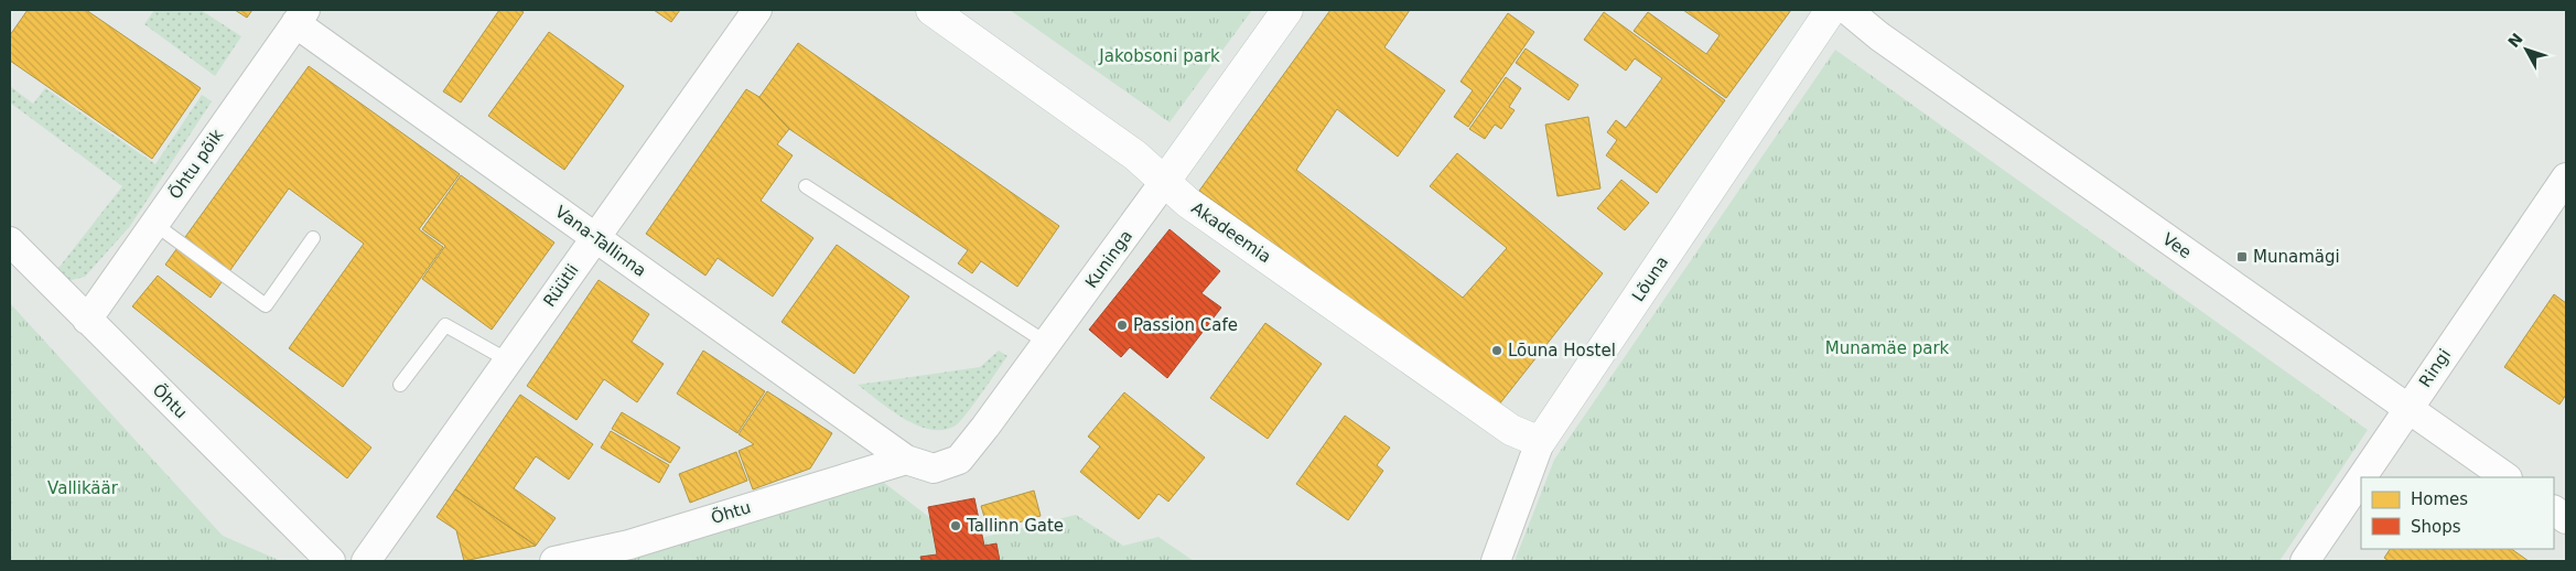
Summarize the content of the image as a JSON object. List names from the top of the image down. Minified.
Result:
{"streets":{"street":["Õhtu põik","Akadeemia","Vana-Tallinna","Vee","Kuninga","Lõuna","Rüütli","Ringi","Õhtu"]},"crossings":[["Õhtu põik","Vana-Tallinna"],["Õhtu põik","Õhtu"],["Akadeemia","Kuninga"],["Akadeemia","Lõuna"],["Vana-Tallinna","Kuninga"],["Vana-Tallinna","Rüütli"],["Vana-Tallinna","Õhtu"],["Vee","Ringi"],["Kuninga","Õhtu"]],"parks":["Jakobsoni park","Munamäe park","Vallikäär"],"places":{"transit":["Munamägi"],"other":["Passion Cafe","Lõuna Hostel","Tallinn Gate"]},"legend":["Homes","Shops"],"north":"top left"}
